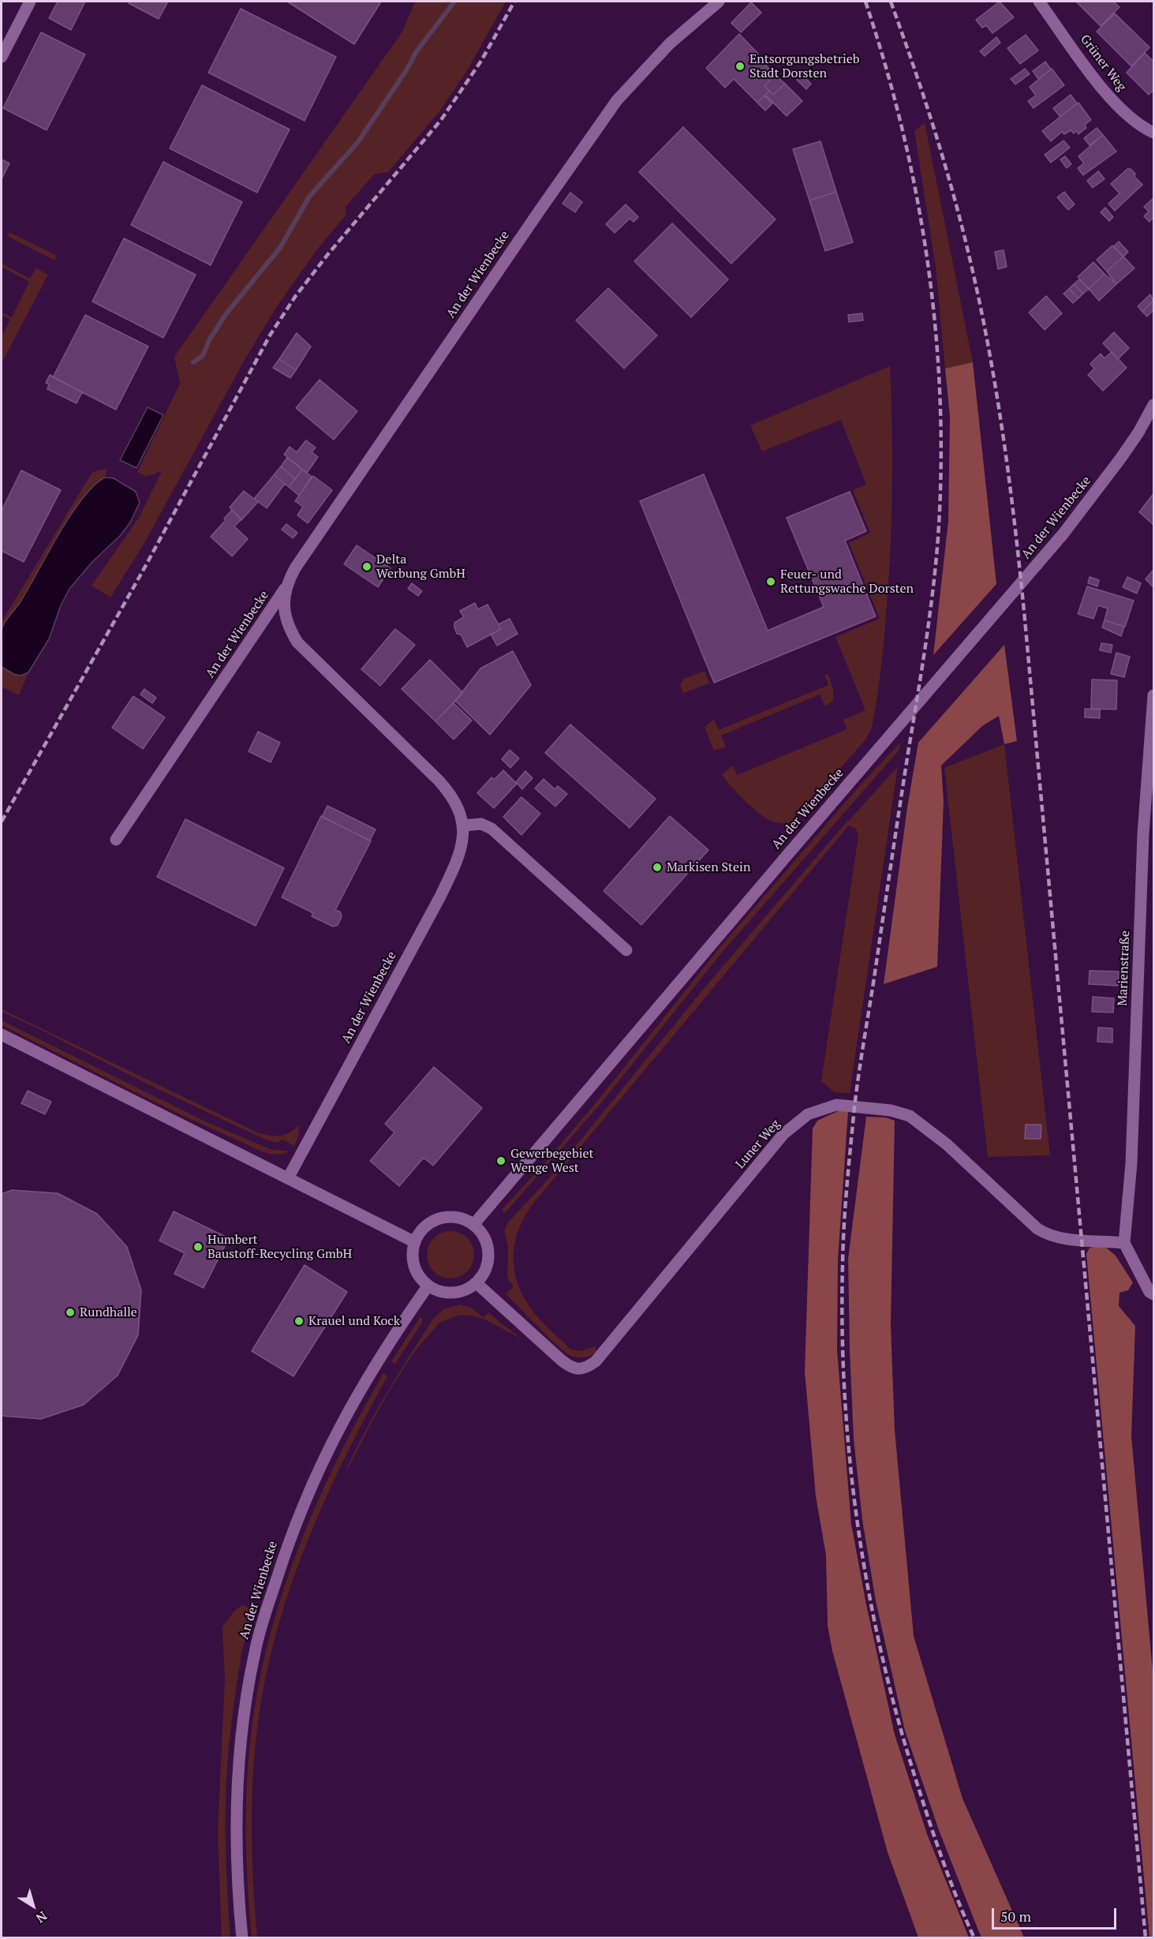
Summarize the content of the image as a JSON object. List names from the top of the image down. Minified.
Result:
{"streets":{"street":["Grüner Weg","An der Wienbecke","Marienstraße","Luner Weg"]},"crossings":[["An der Wienbecke","Luner Weg"],["Marienstraße","Luner Weg"]],"places":["Entsorgungsbetrieb Stadt Dorsten","Delta Werbung GmbH","Feuer- und Rettungswache Dorsten","Markisen Stein","Gewerbegebiet Wenge West","Humbert Baustoff-Recycling GmbH","Rundhalle","Krauel und Kock"],"scale_bar":"50 m","north":"bottom right"}
